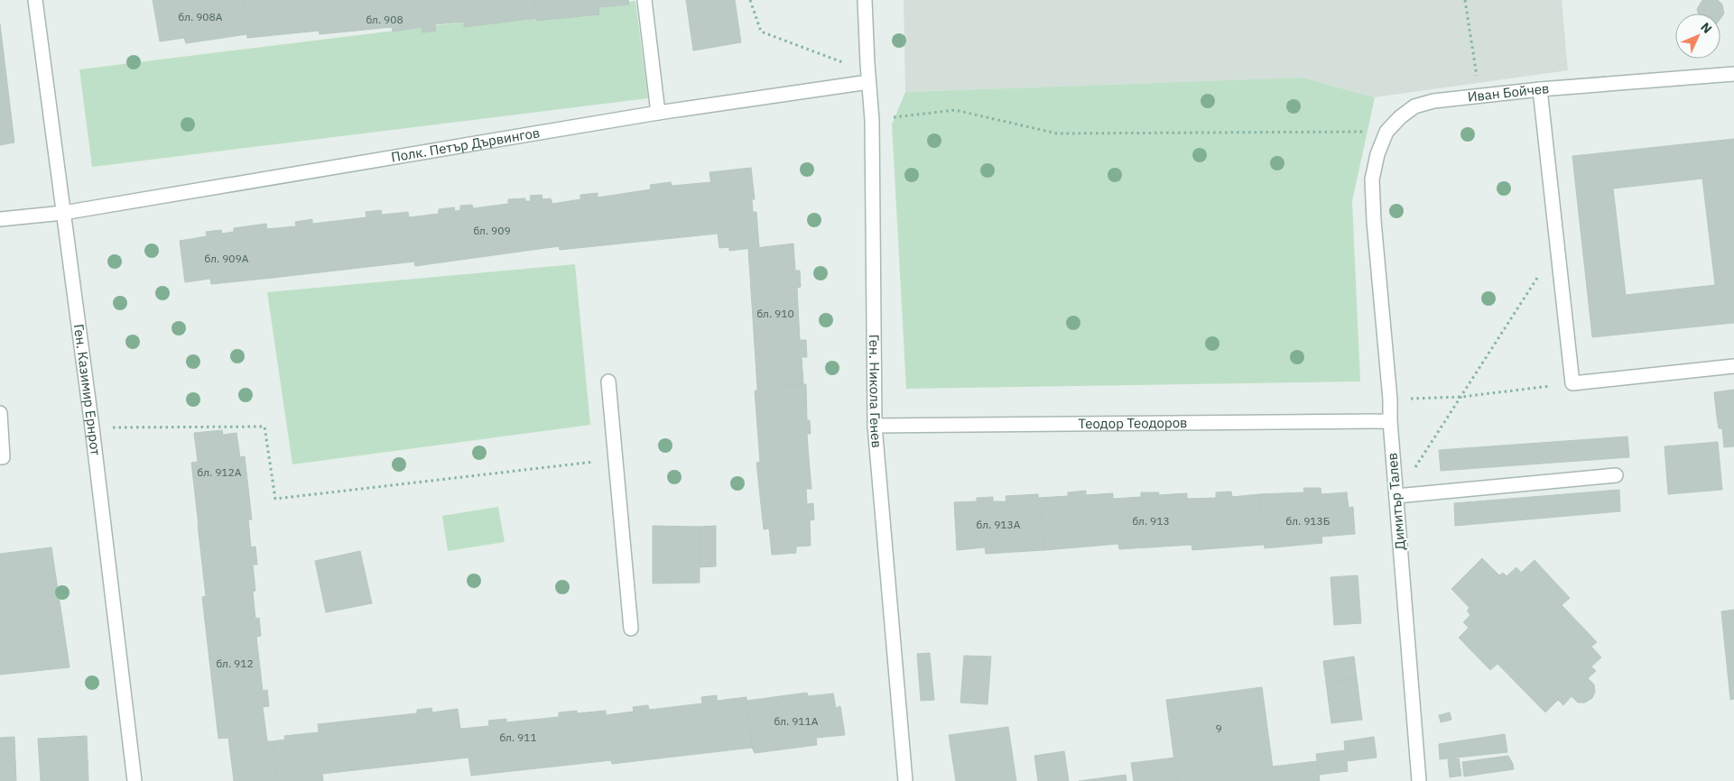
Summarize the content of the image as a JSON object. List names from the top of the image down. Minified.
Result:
{"streets":{"street":["Иван Бойчев","Полк. Петър Дървингов","Ген. Казимир Ернрот","Ген. Никола Генев","Теодор Теодоров","Димитър Талев"]},"crossings":[["Иван Бойчев","Димитър Талев"],["Полк. Петър Дървингов","Ген. Казимир Ернрот"],["Полк. Петър Дървингов","Ген. Никола Генев"],["Ген. Никола Генев","Теодор Теодоров"],["Теодор Теодоров","Димитър Талев"]],"house_numbers":["бл. 908А","бл. 908","бл. 909","бл. 909А","бл. 910","бл. 912А","бл. 913","бл. 913Б","бл. 913А","бл. 912","бл. 911А","9","бл. 911"],"north":"top right"}
